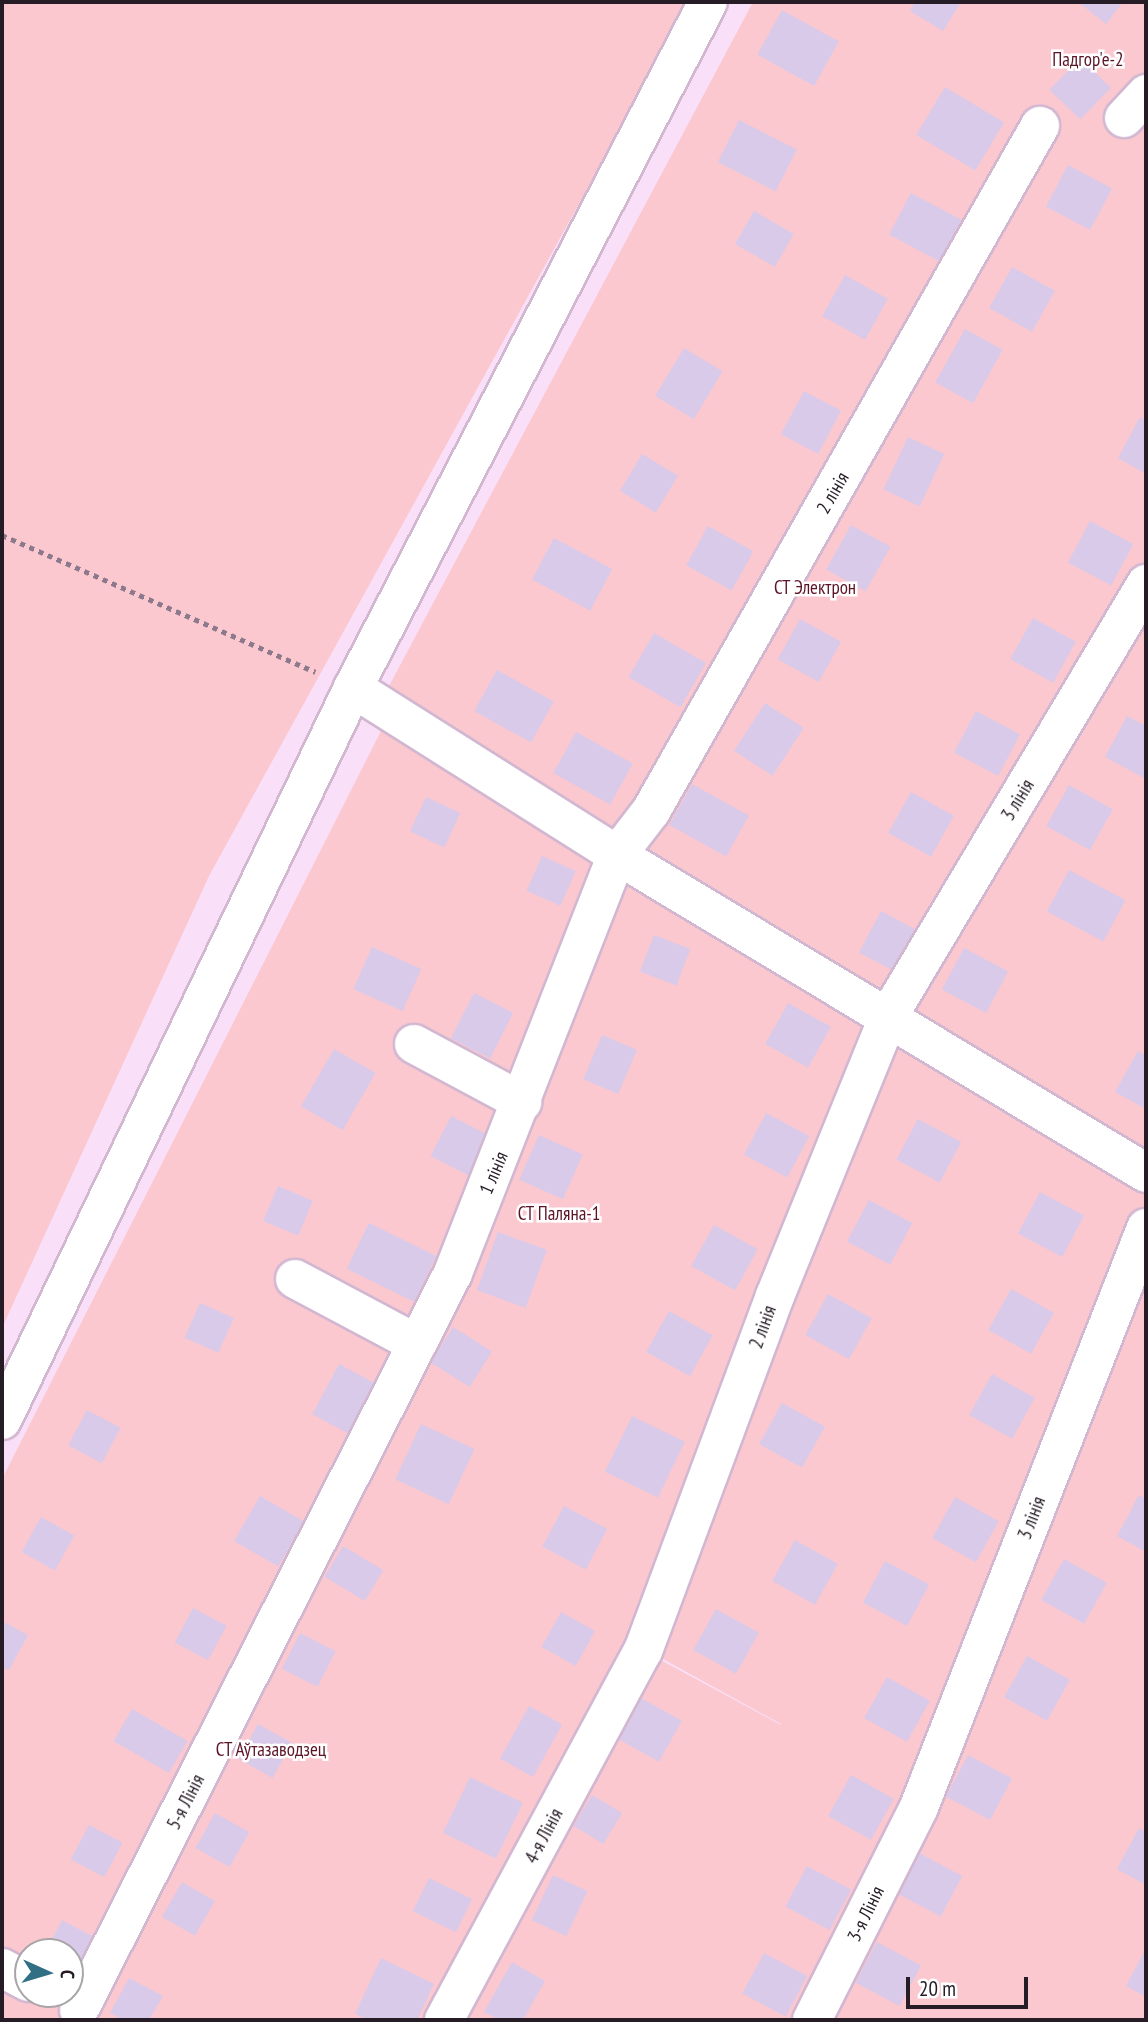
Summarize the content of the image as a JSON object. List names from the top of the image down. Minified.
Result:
{"streets":{"street":["2 лінія","3 лінія","1 лінія","5-я Лінія","4-я Лінія","3-я Лінія"]},"crossings":[["2 лінія","3 лінія"],["2 лінія","1 лінія"],["2 лінія","4-я Лінія"],["3 лінія","3-я Лінія"],["1 лінія","5-я Лінія"]],"parks":["Падгор'е-2","СТ Электрон","СТ Паляна-1","СТ Аўтазаводзец"],"scale_bar":"20 m","north":"right"}
